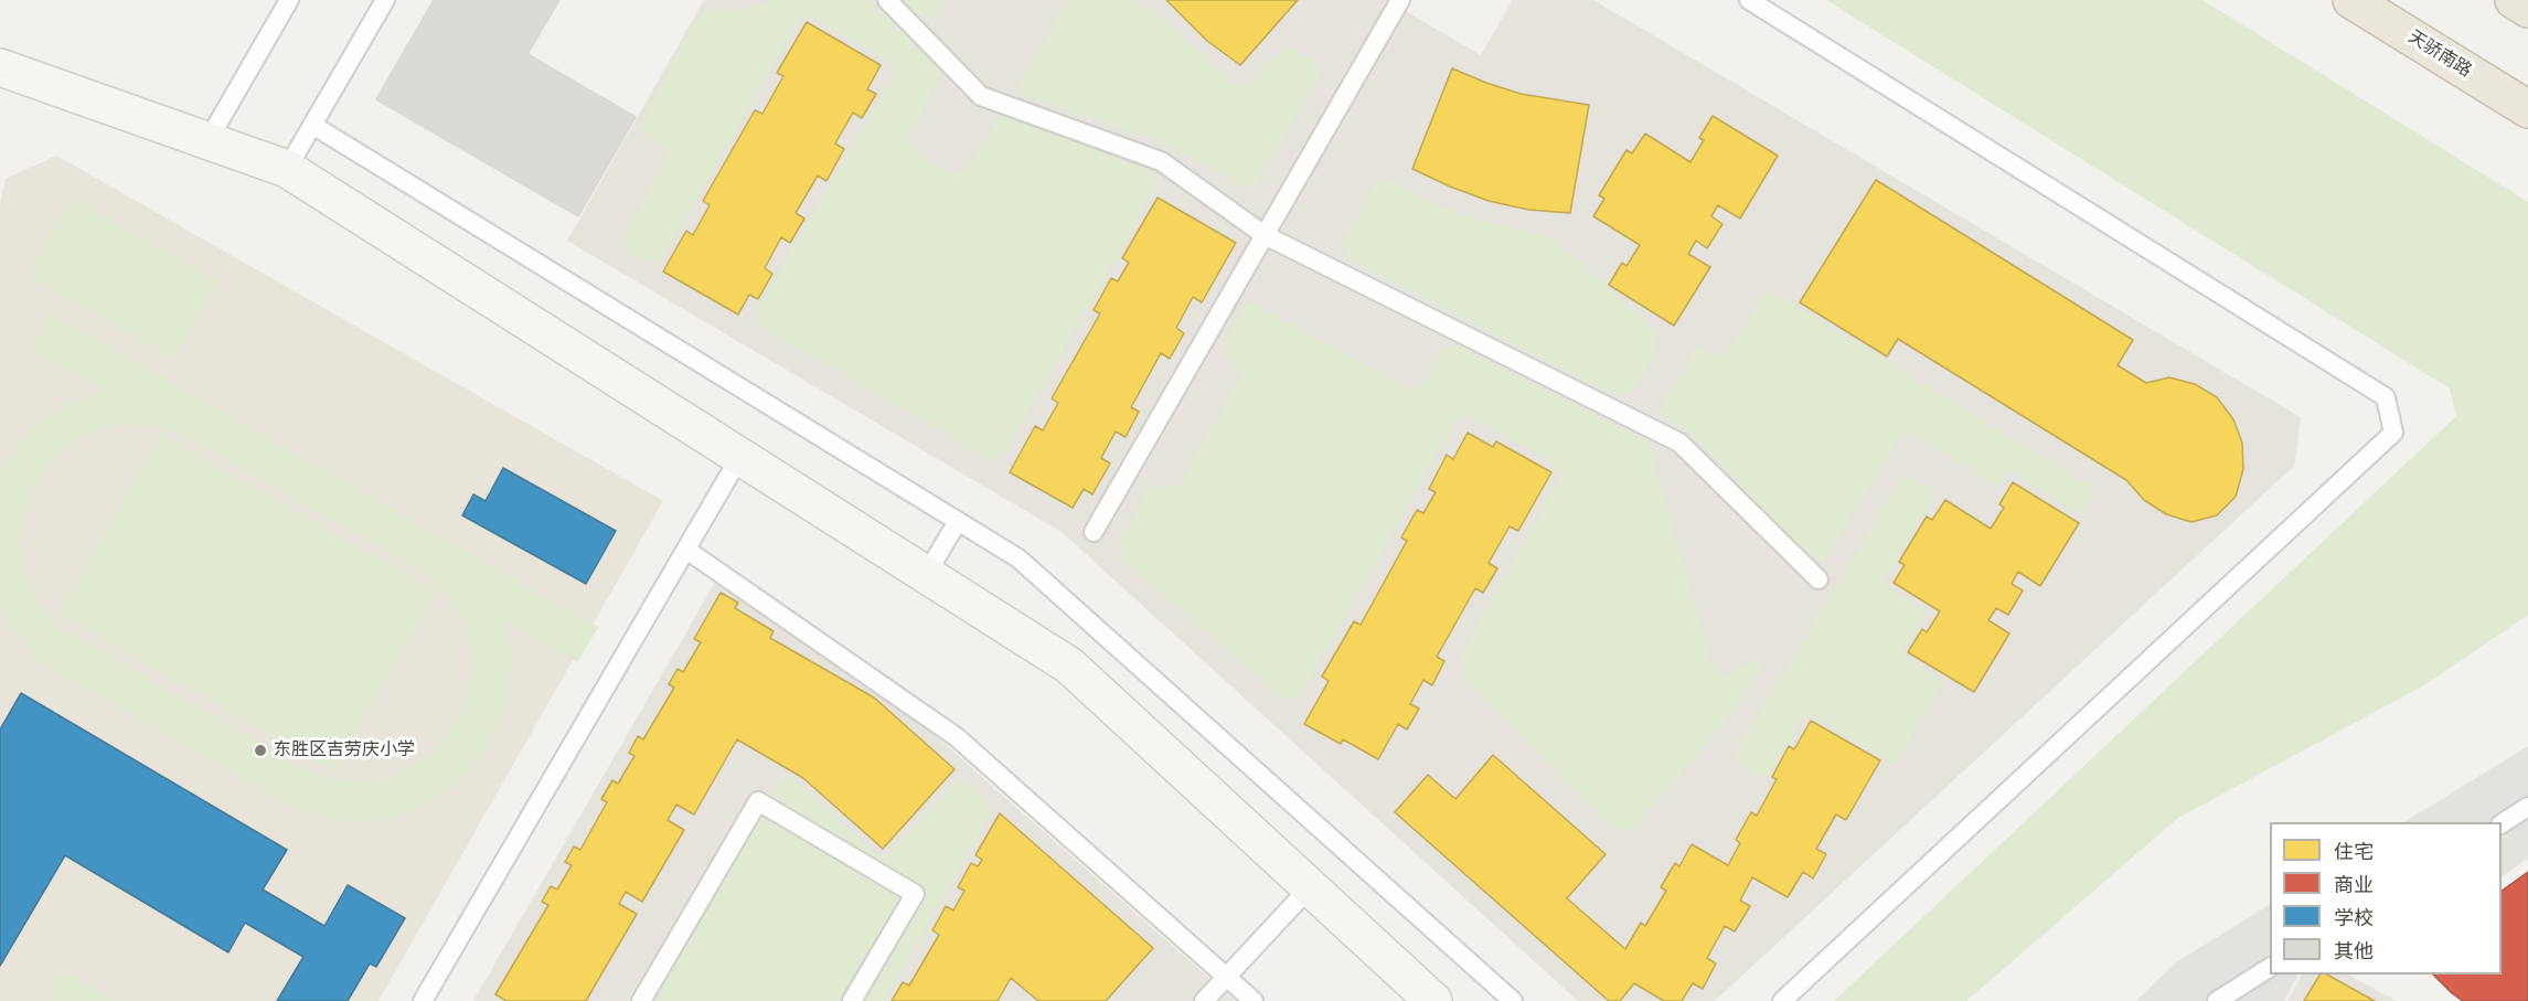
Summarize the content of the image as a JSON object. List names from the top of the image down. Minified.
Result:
{"streets":{"highway":["天骄南路"]},"places":["东胜区吉劳庆小学"],"legend":["住宅","商业","学校","其他"]}
